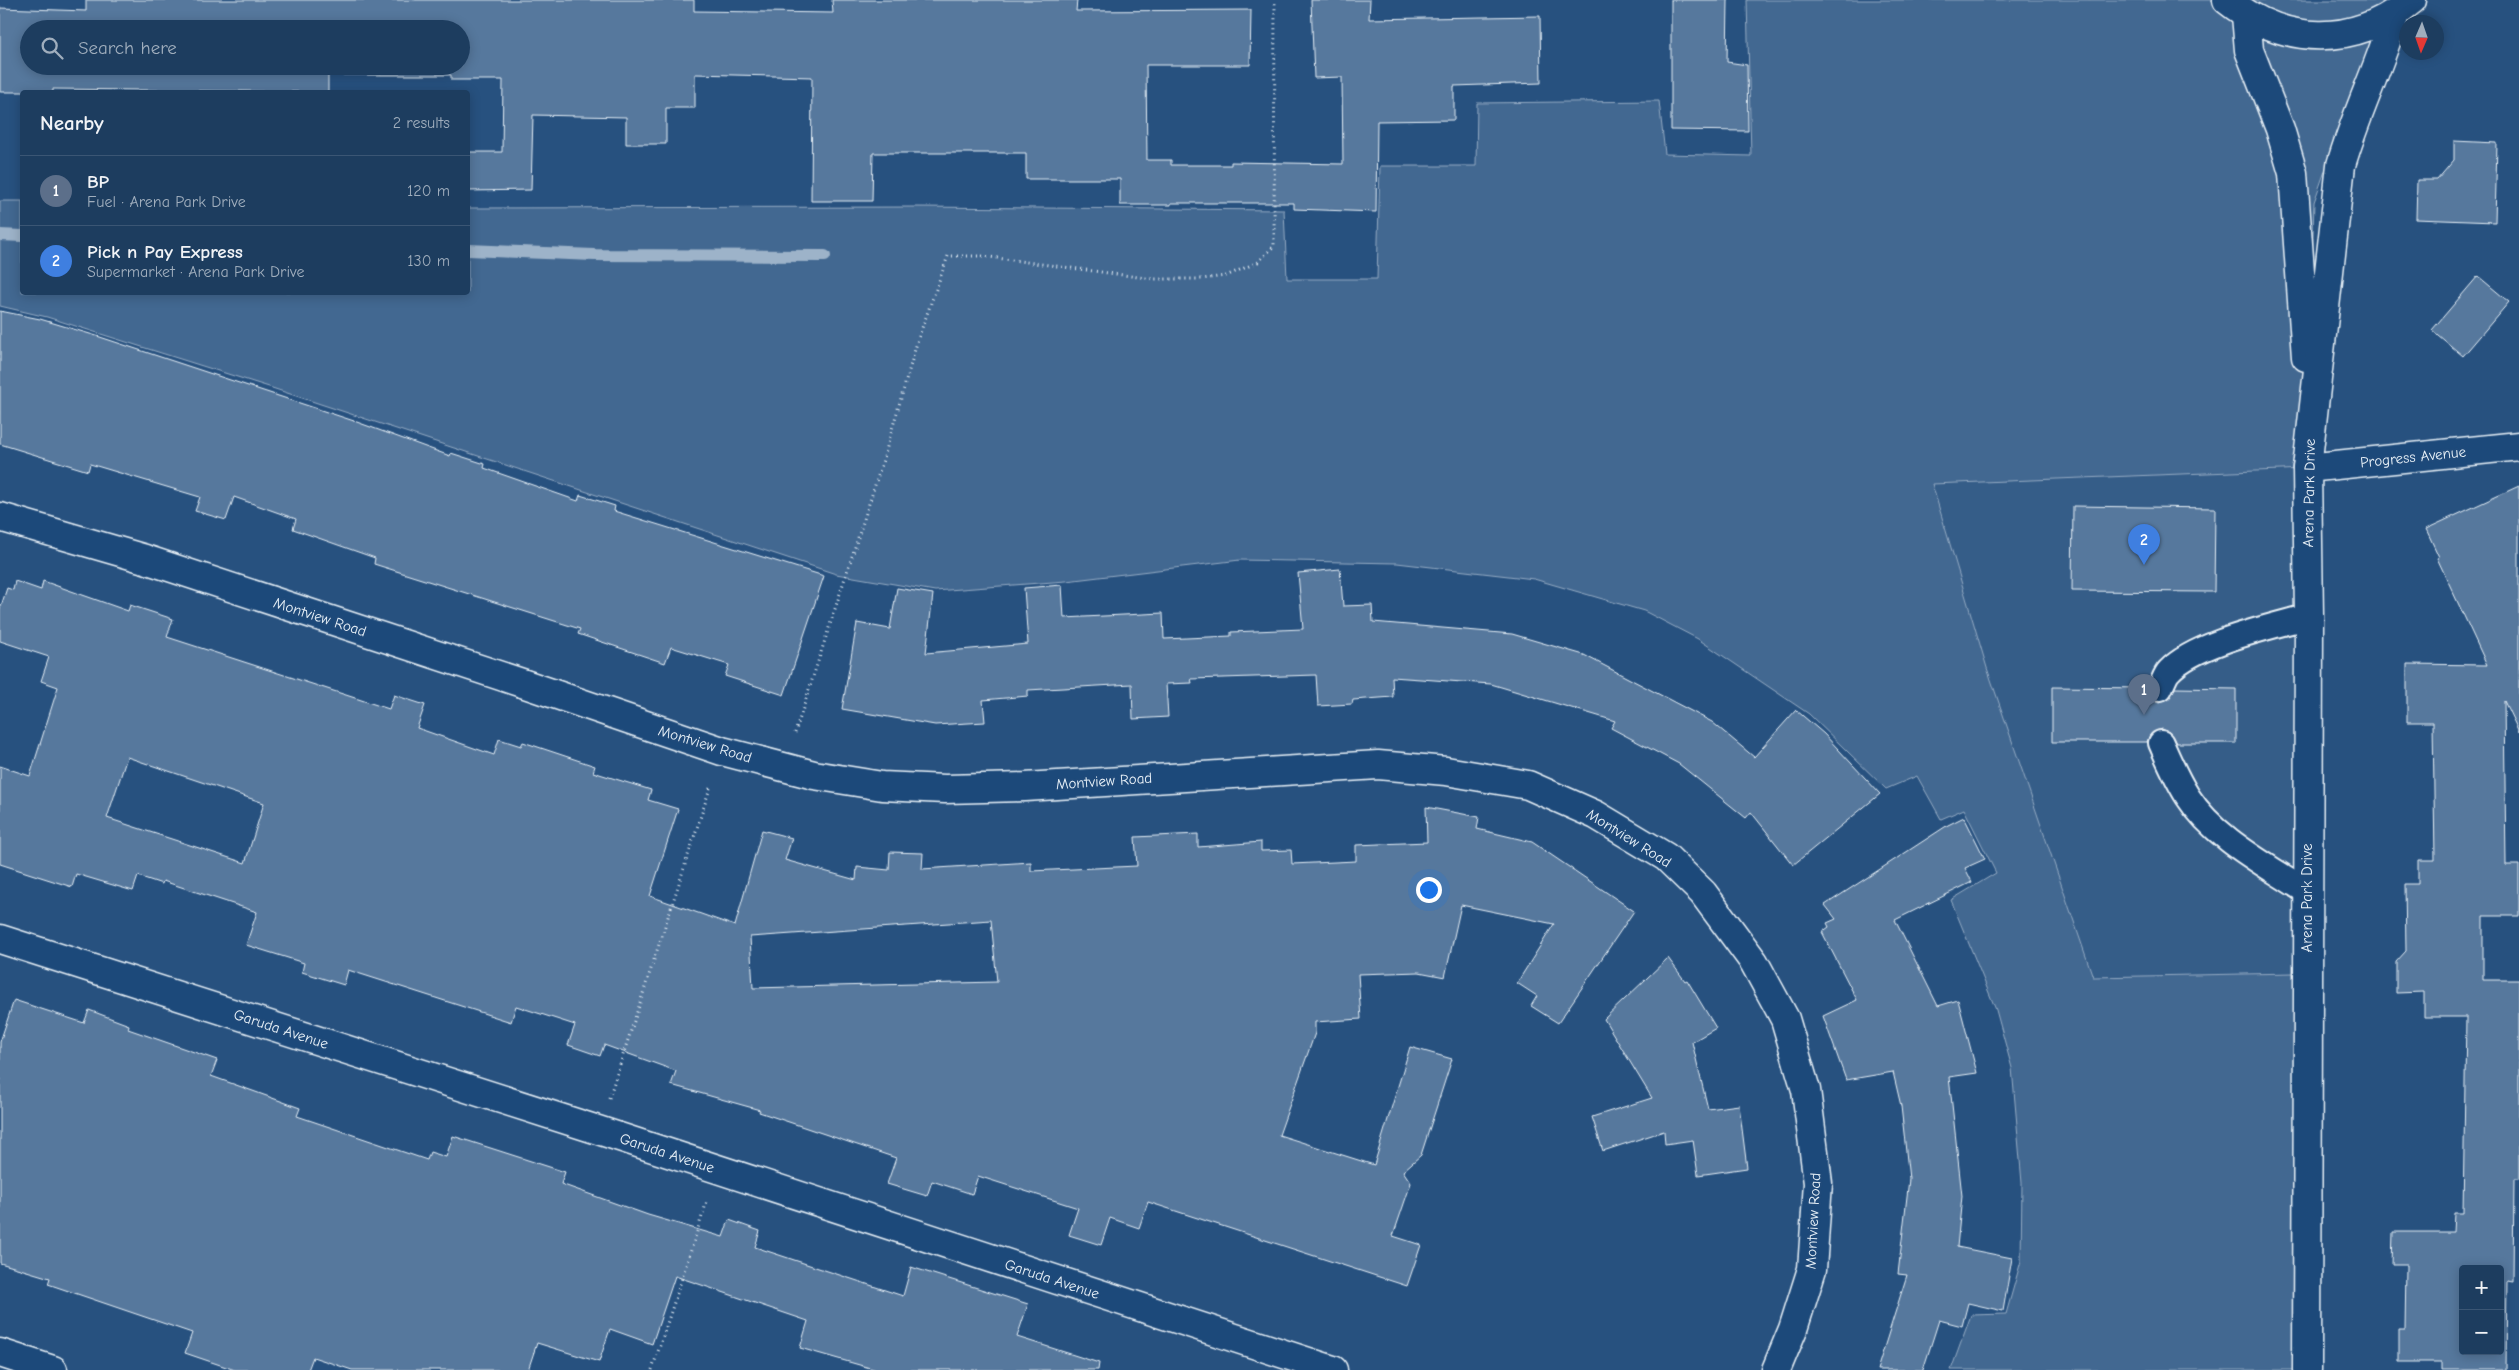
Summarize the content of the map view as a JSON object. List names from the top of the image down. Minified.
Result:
{"streets":{"street":["Progress Avenue","Arena Park Drive","Montview Road","Garuda Avenue"]},"crossings":[["Progress Avenue","Arena Park Drive"]],"north":"bottom","page":{"search":"Search here","heading":["Nearby","2 results"],"list":[{"mark":"1","name":"BP","note":"Fuel · Arena Park Drive","value":"120 m"},{"mark":"2","name":"Pick n Pay Express","note":"Supermarket · Arena Park Drive","value":"130 m"}],"pins":["2","1"],"map_buttons":["+","−"]}}
